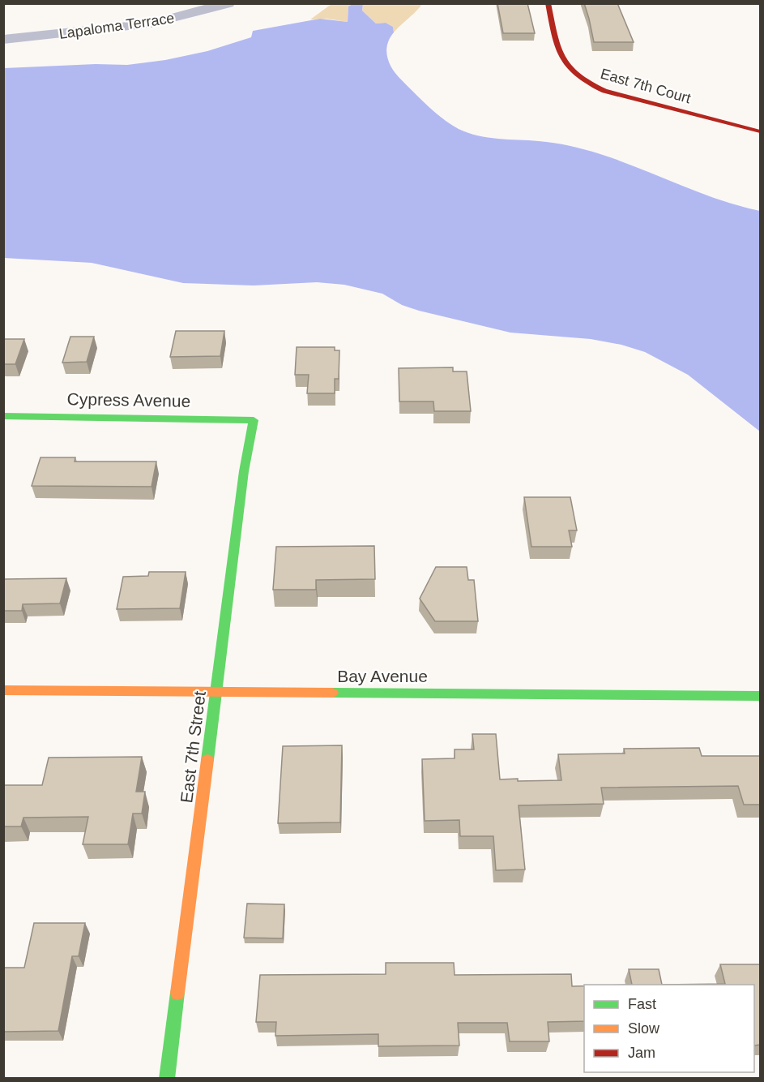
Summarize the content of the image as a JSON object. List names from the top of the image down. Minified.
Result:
{"streets":{"street":["Lapaloma Terrace","East 7th Court","Cypress Avenue","Bay Avenue","East 7th Street"]},"crossings":[["Cypress Avenue","East 7th Street"],["Bay Avenue","East 7th Street"]],"legend":["Fast","Slow","Jam"]}
